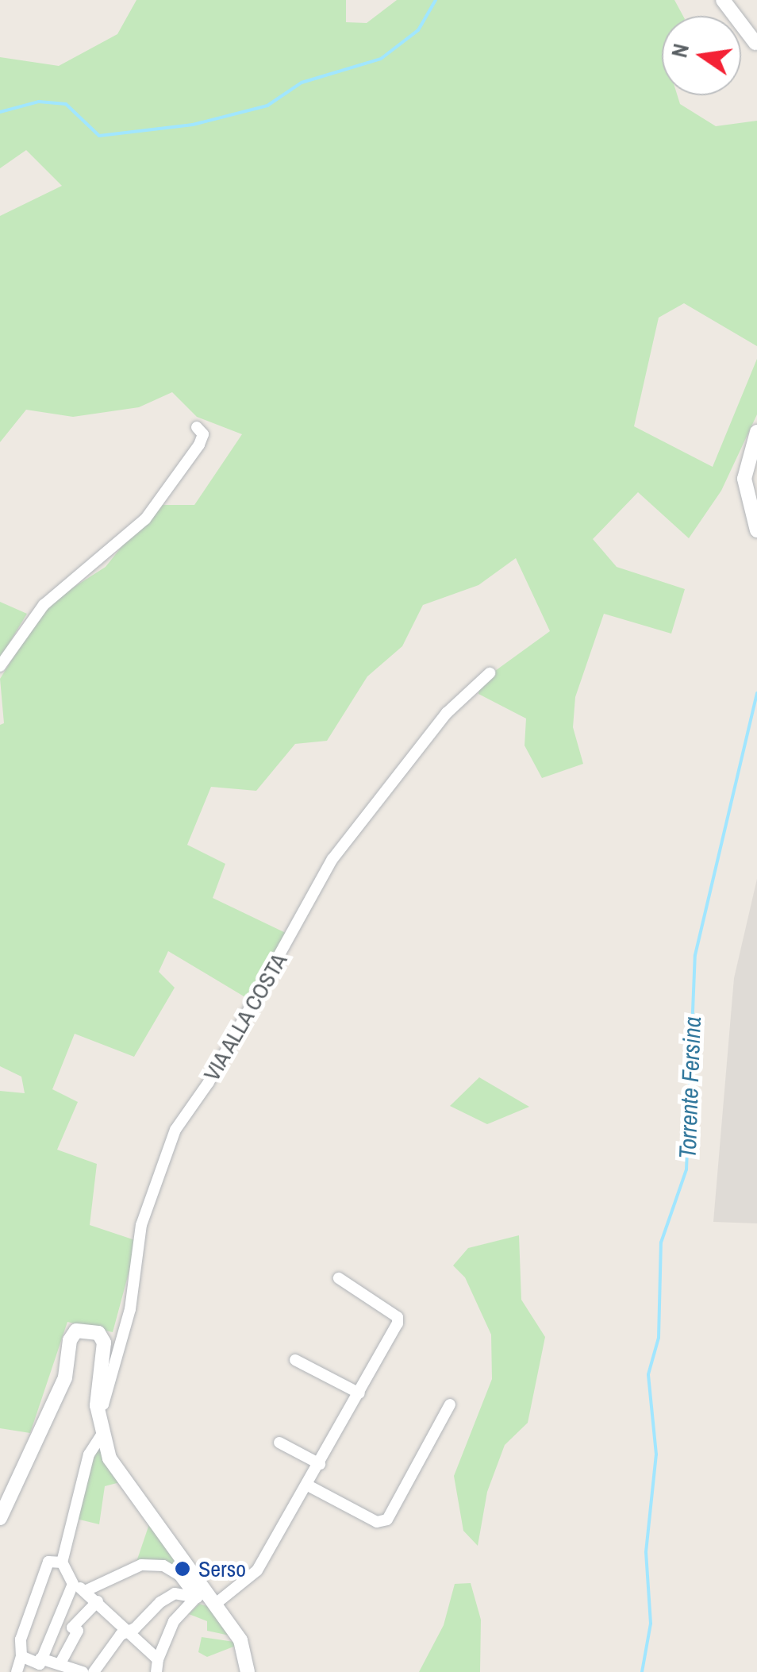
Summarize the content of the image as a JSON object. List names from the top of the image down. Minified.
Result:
{"streets":{"street":["VIA ALLA COSTA"]},"water":["Torrente Fersina"],"places":["Serso"],"north":"left"}
